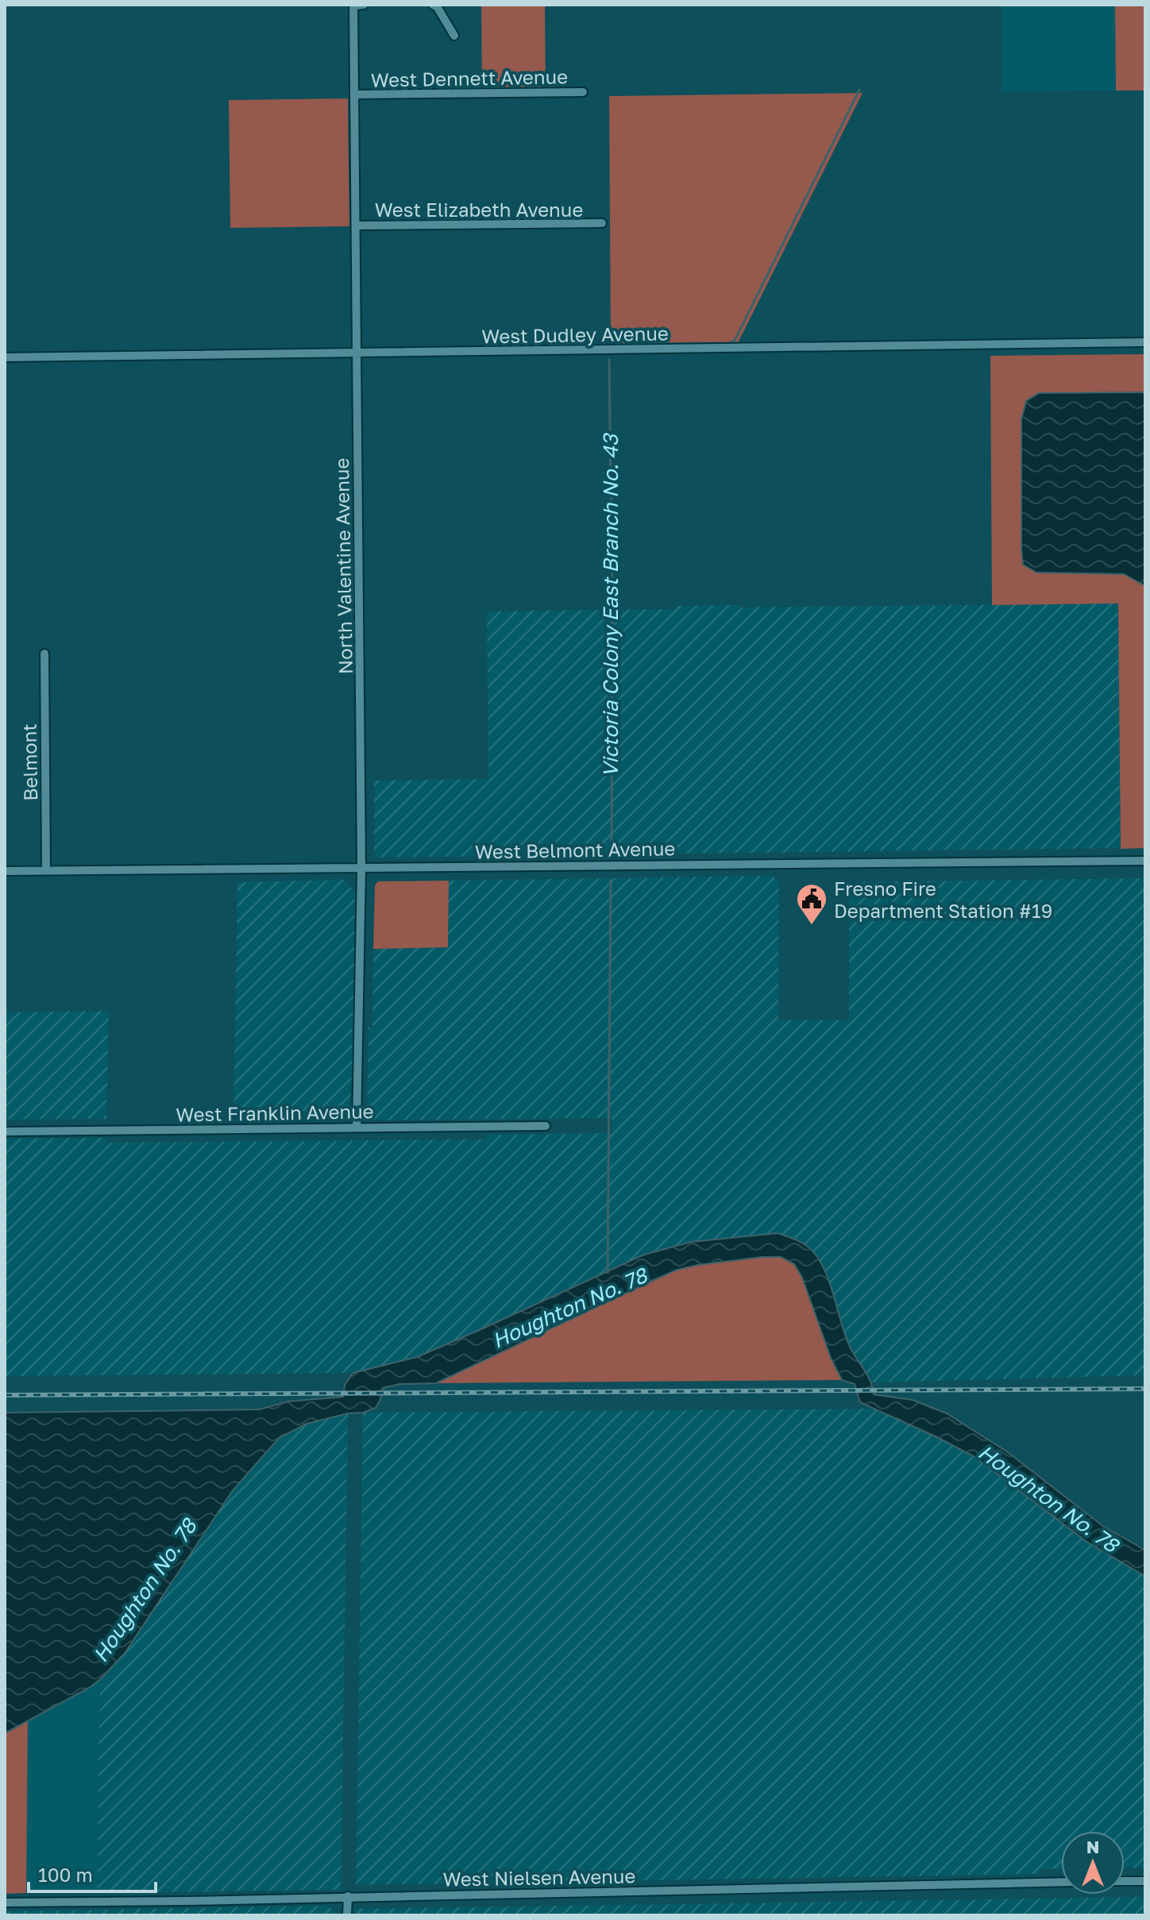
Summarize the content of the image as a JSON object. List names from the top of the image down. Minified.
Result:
{"streets":{"street":["West Dennett Avenue","West Elizabeth Avenue","West Dudley Avenue","North Valentine Avenue","Belmont","West Belmont Avenue","West Franklin Avenue","West Nielsen Avenue"]},"crossings":[["West Dennett Avenue","North Valentine Avenue"],["West Elizabeth Avenue","North Valentine Avenue"],["West Dudley Avenue","North Valentine Avenue"],["North Valentine Avenue","West Belmont Avenue"],["North Valentine Avenue","West Franklin Avenue"],["Belmont","West Belmont Avenue"]],"water":["Victoria Colony East Branch No. 43","Houghton No. 78"],"places":{"public building":["Fresno Fire Department Station #19"]},"scale_bar":"100 m","north":"top"}
